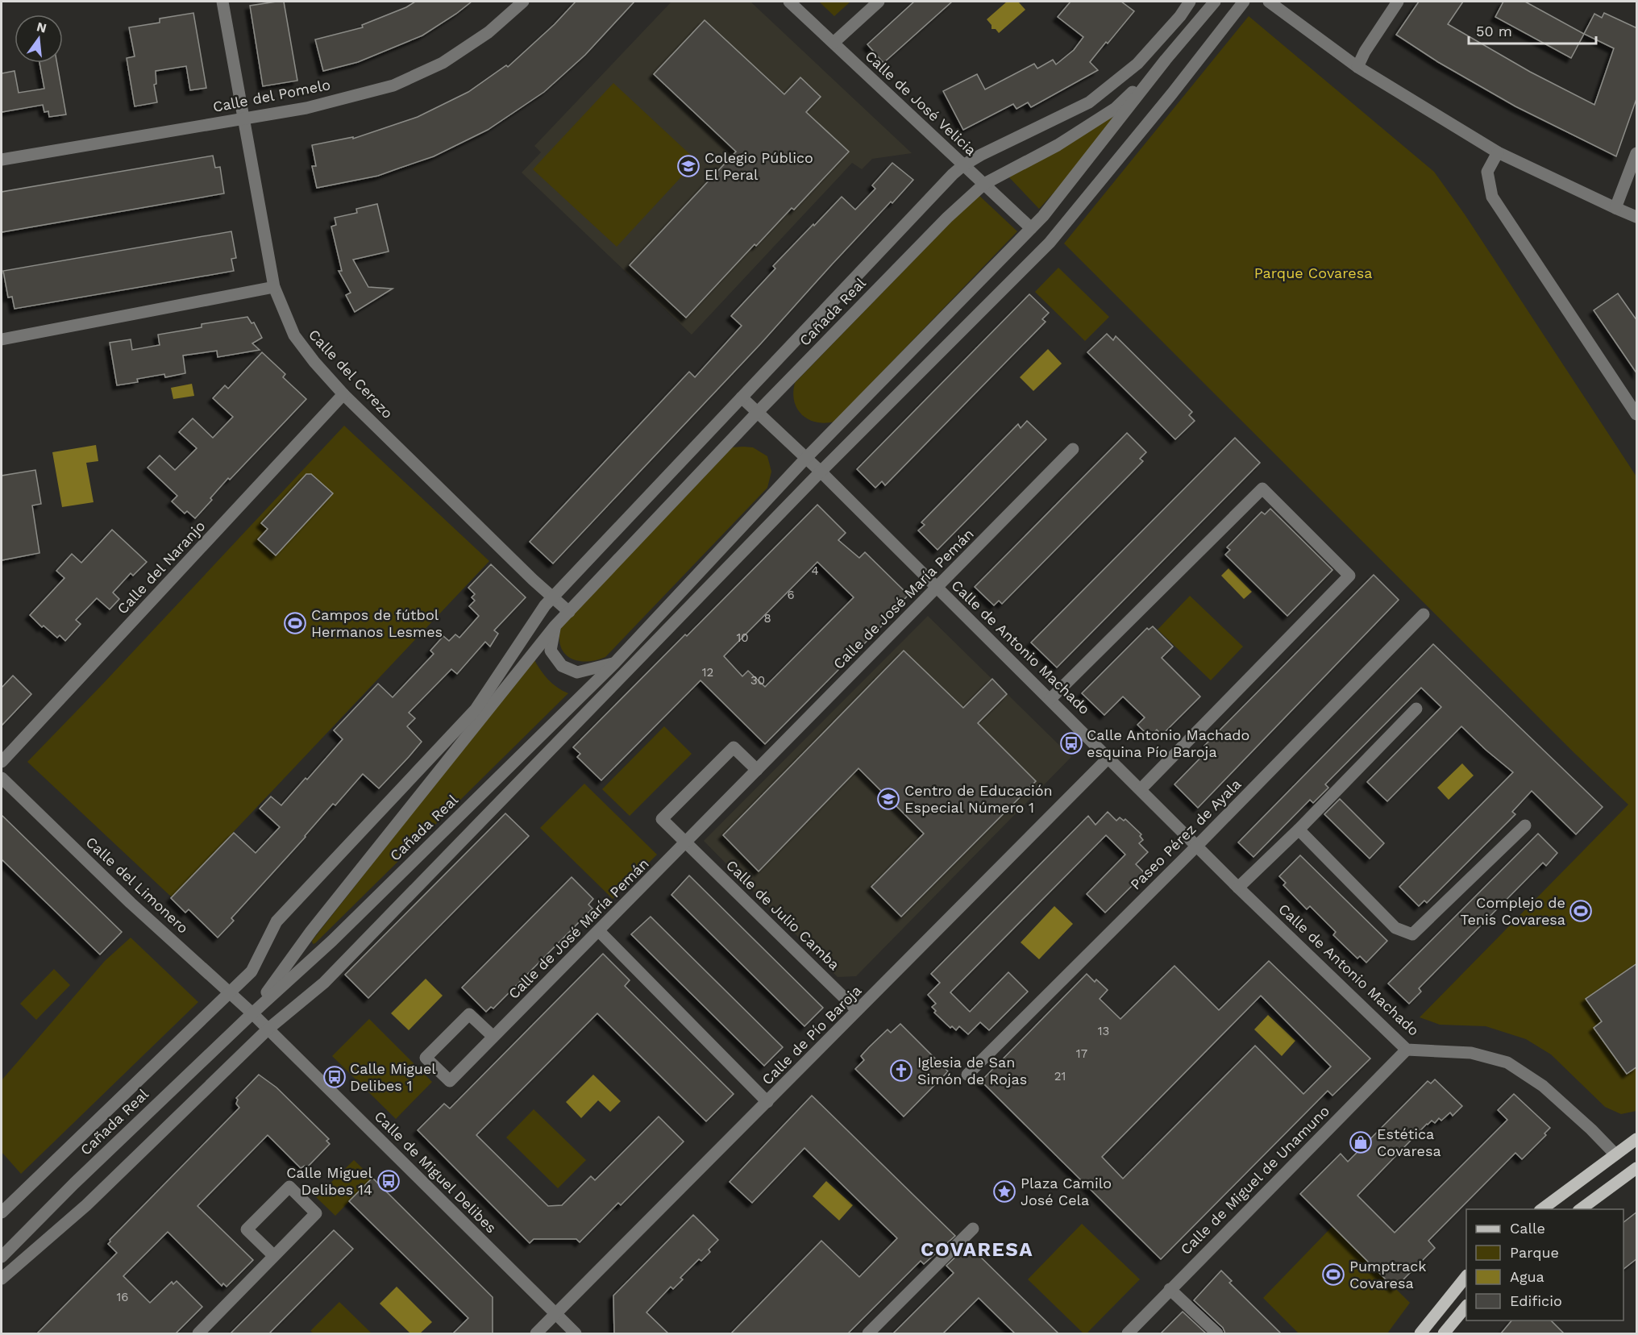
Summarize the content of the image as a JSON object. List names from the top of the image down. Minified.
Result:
{"streets":{"street":["Calle del Pomelo","Calle de José Velicia","Cañada Real","Calle del Cerezo","Calle del Naranjo","Calle de José María Pemán","Calle de Antonio Machado","Paseo Pérez de Ayala","Calle del Limonero","Calle de Julio Camba","Calle de Pío Baroja","Calle de Miguel Delibes","Calle de Miguel de Unamuno"]},"crossings":[["Calle del Pomelo","Calle del Cerezo"],["Calle de José Velicia","Cañada Real"],["Cañada Real","Calle del Cerezo"],["Cañada Real","Calle de Antonio Machado"],["Cañada Real","Calle del Limonero"],["Cañada Real","Calle de Miguel Delibes"],["Calle del Cerezo","Calle del Naranjo"],["Calle de José María Pemán","Calle de Antonio Machado"],["Calle de José María Pemán","Calle de Julio Camba"],["Calle de Antonio Machado","Paseo Pérez de Ayala"],["Calle de Antonio Machado","Calle de Pío Baroja"],["Calle de Antonio Machado","Calle de Miguel de Unamuno"],["Calle del Limonero","Calle de Miguel Delibes"],["Calle de Julio Camba","Calle de Pío Baroja"],["Calle de Pío Baroja","Calle de Miguel Delibes"]],"districts":["COVARESA"],"parks":["Parque Covaresa"],"places":{"school or university":["Colegio Público El Peral","Centro de Educación Especial Número 1"],"sports":["Campos de fútbol Hermanos Lesmes","Complejo de Tenis Covaresa","Pumptrack Covaresa"],"bus stop":["Calle Antonio Machado esquina Pío Baroja","Calle Miguel Delibes 1","Calle Miguel Delibes 14"],"church":["Iglesia de San Simón de Rojas"],"shop":["Estética Covaresa"],"place":["Plaza Camilo José Cela"]},"house_numbers":["4","6","8","10","12","30","13","17","21","16"],"legend":["Calle","Parque","Agua","Edificio"],"scale_bar":"50 m","north":"top"}
